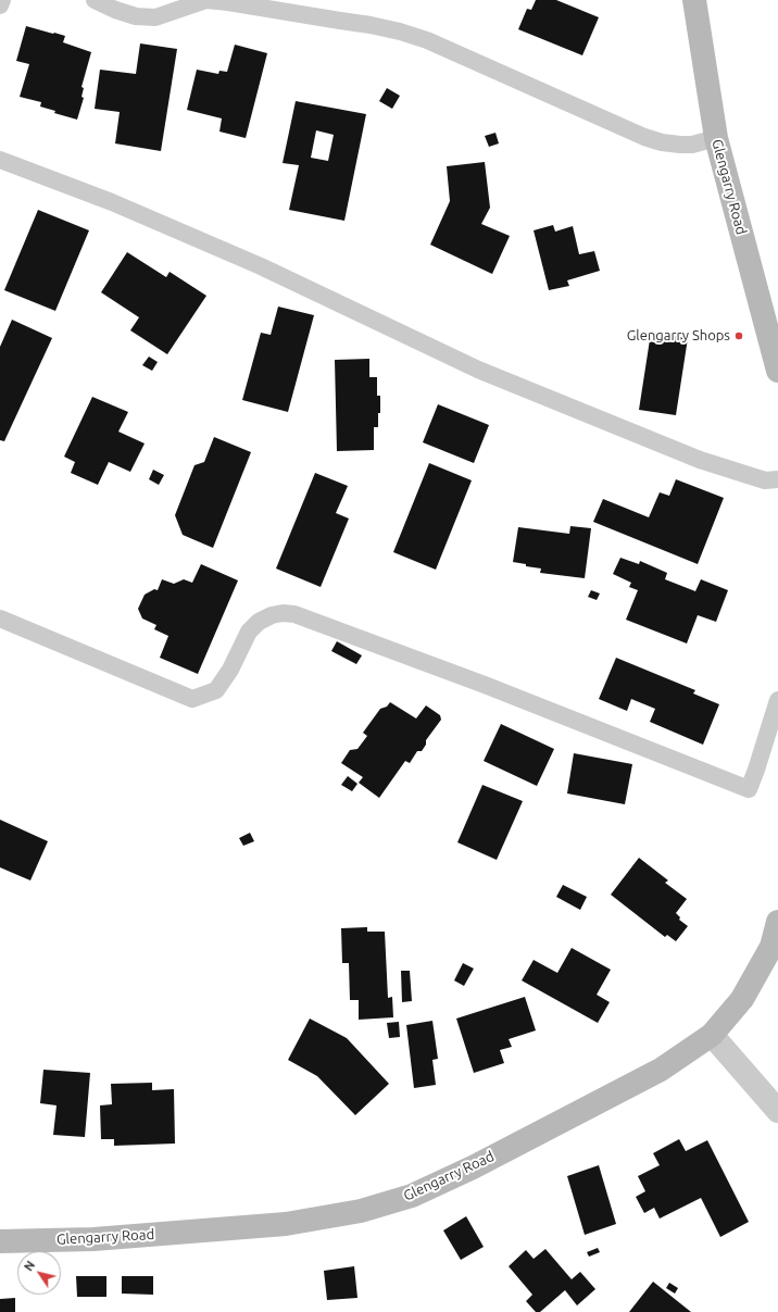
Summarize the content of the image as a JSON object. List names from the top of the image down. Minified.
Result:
{"streets":{"main road":["Glengarry Road"]},"places":["Glengarry Shops"],"north":"top left"}
